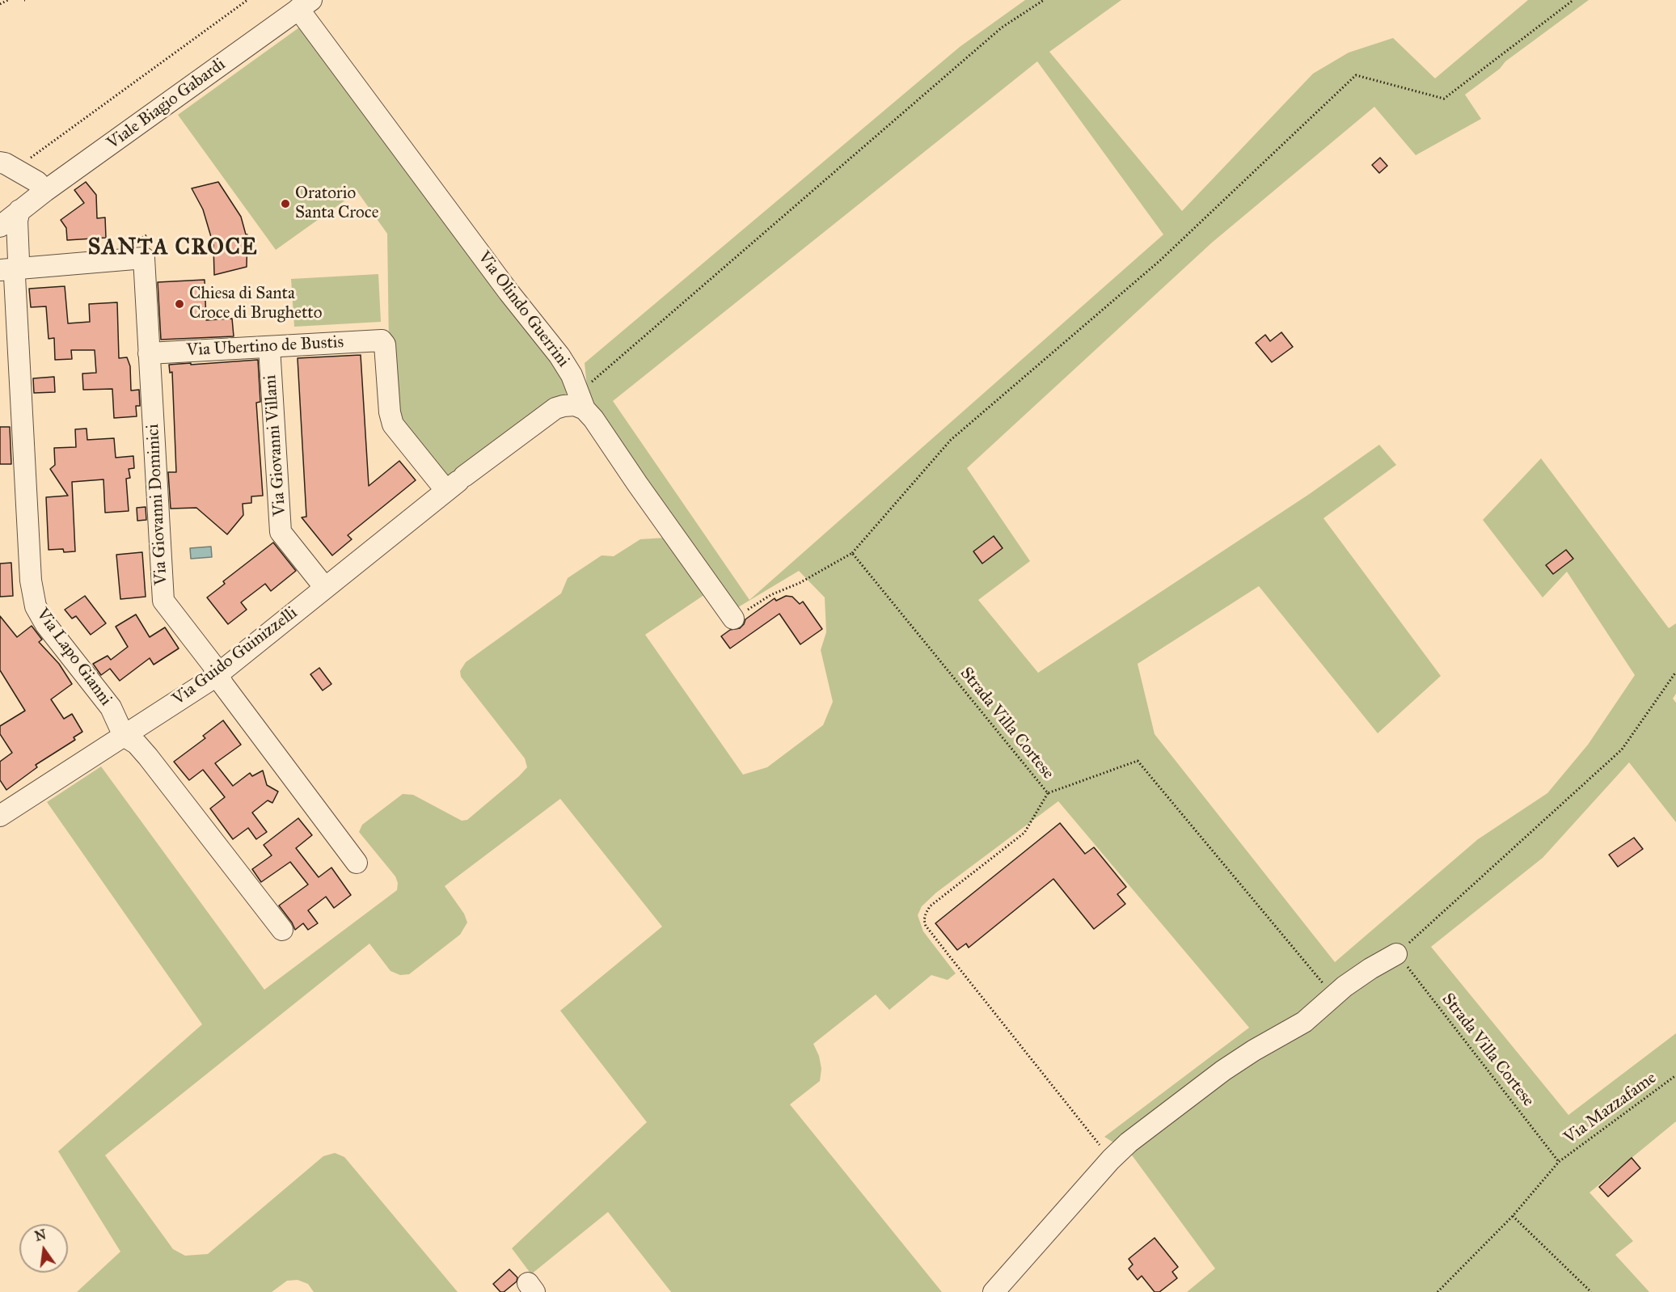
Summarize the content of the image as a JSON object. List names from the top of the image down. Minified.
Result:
{"streets":{"street":["Viale Biagio Gabardi","Via Olindo Guerrini","Via Ubertino de Bustis","Via Giovanni Villani","Via Giovanni Dominici","Via Guido Guinizzelli","Via Lapo Gianni"],"path":["Strada Villa Cortese","Via Mazzafame"]},"crossings":[["Viale Biagio Gabardi","Via Olindo Guerrini"],["Viale Biagio Gabardi","Via Lapo Gianni"],["Via Olindo Guerrini","Via Guido Guinizzelli"],["Via Ubertino de Bustis","Via Giovanni Villani"],["Via Ubertino de Bustis","Via Giovanni Dominici"],["Via Ubertino de Bustis","Via Guido Guinizzelli"],["Via Giovanni Villani","Via Guido Guinizzelli"],["Via Giovanni Dominici","Via Guido Guinizzelli"],["Via Giovanni Dominici","Via Lapo Gianni"],["Via Guido Guinizzelli","Via Lapo Gianni"],["Strada Villa Cortese","Via Mazzafame"]],"districts":["SANTA CROCE"],"places":["Oratorio Santa Croce","Chiesa di Santa Croce di Brughetto"],"north":"top"}
